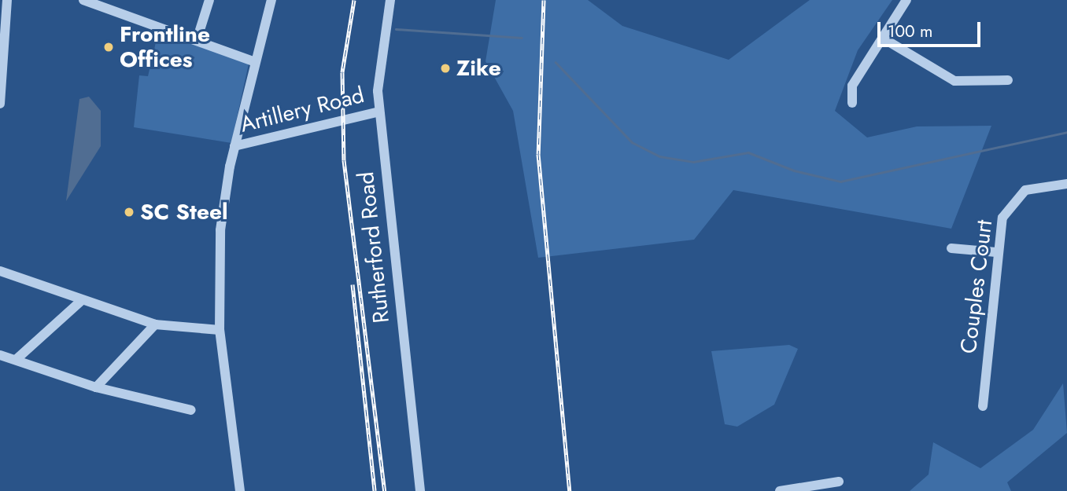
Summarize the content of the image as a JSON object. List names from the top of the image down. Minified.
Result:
{"streets":{"street":["Artillery Road","Rutherford Road","Couples Court"]},"crossings":[["Artillery Road","Rutherford Road"]],"places":["Frontline Offices","Zike","SC Steel"],"scale_bar":"100 m"}
